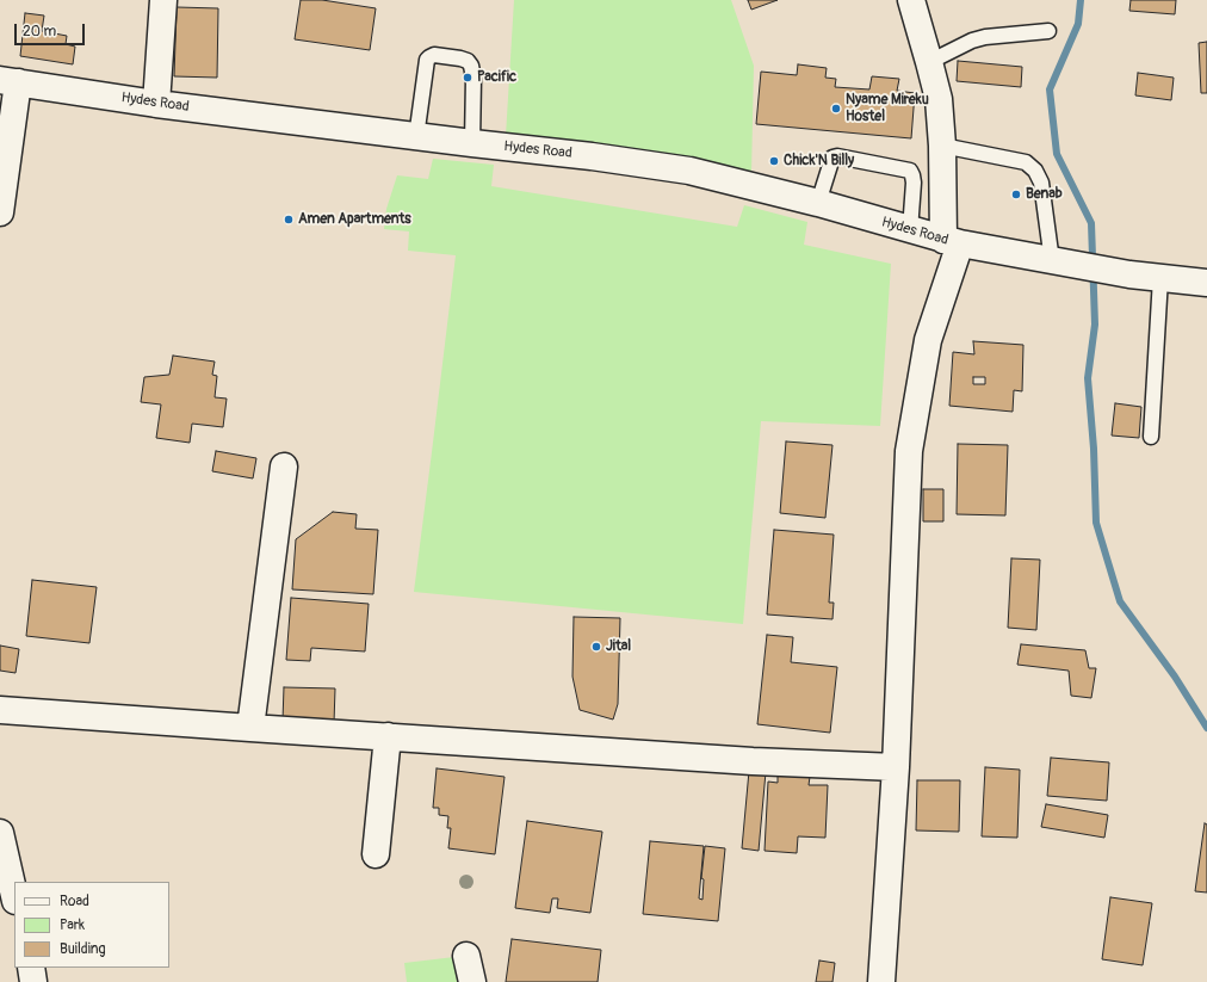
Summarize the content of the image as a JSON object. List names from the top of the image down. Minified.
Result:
{"streets":{"street":["Hydes Road"]},"places":["Pacific","Nyame Mireku Hostel","Chick'N Billy","Benab","Amen Apartments","Jital"],"legend":["Road","Park","Building"],"scale_bar":"20 m"}
